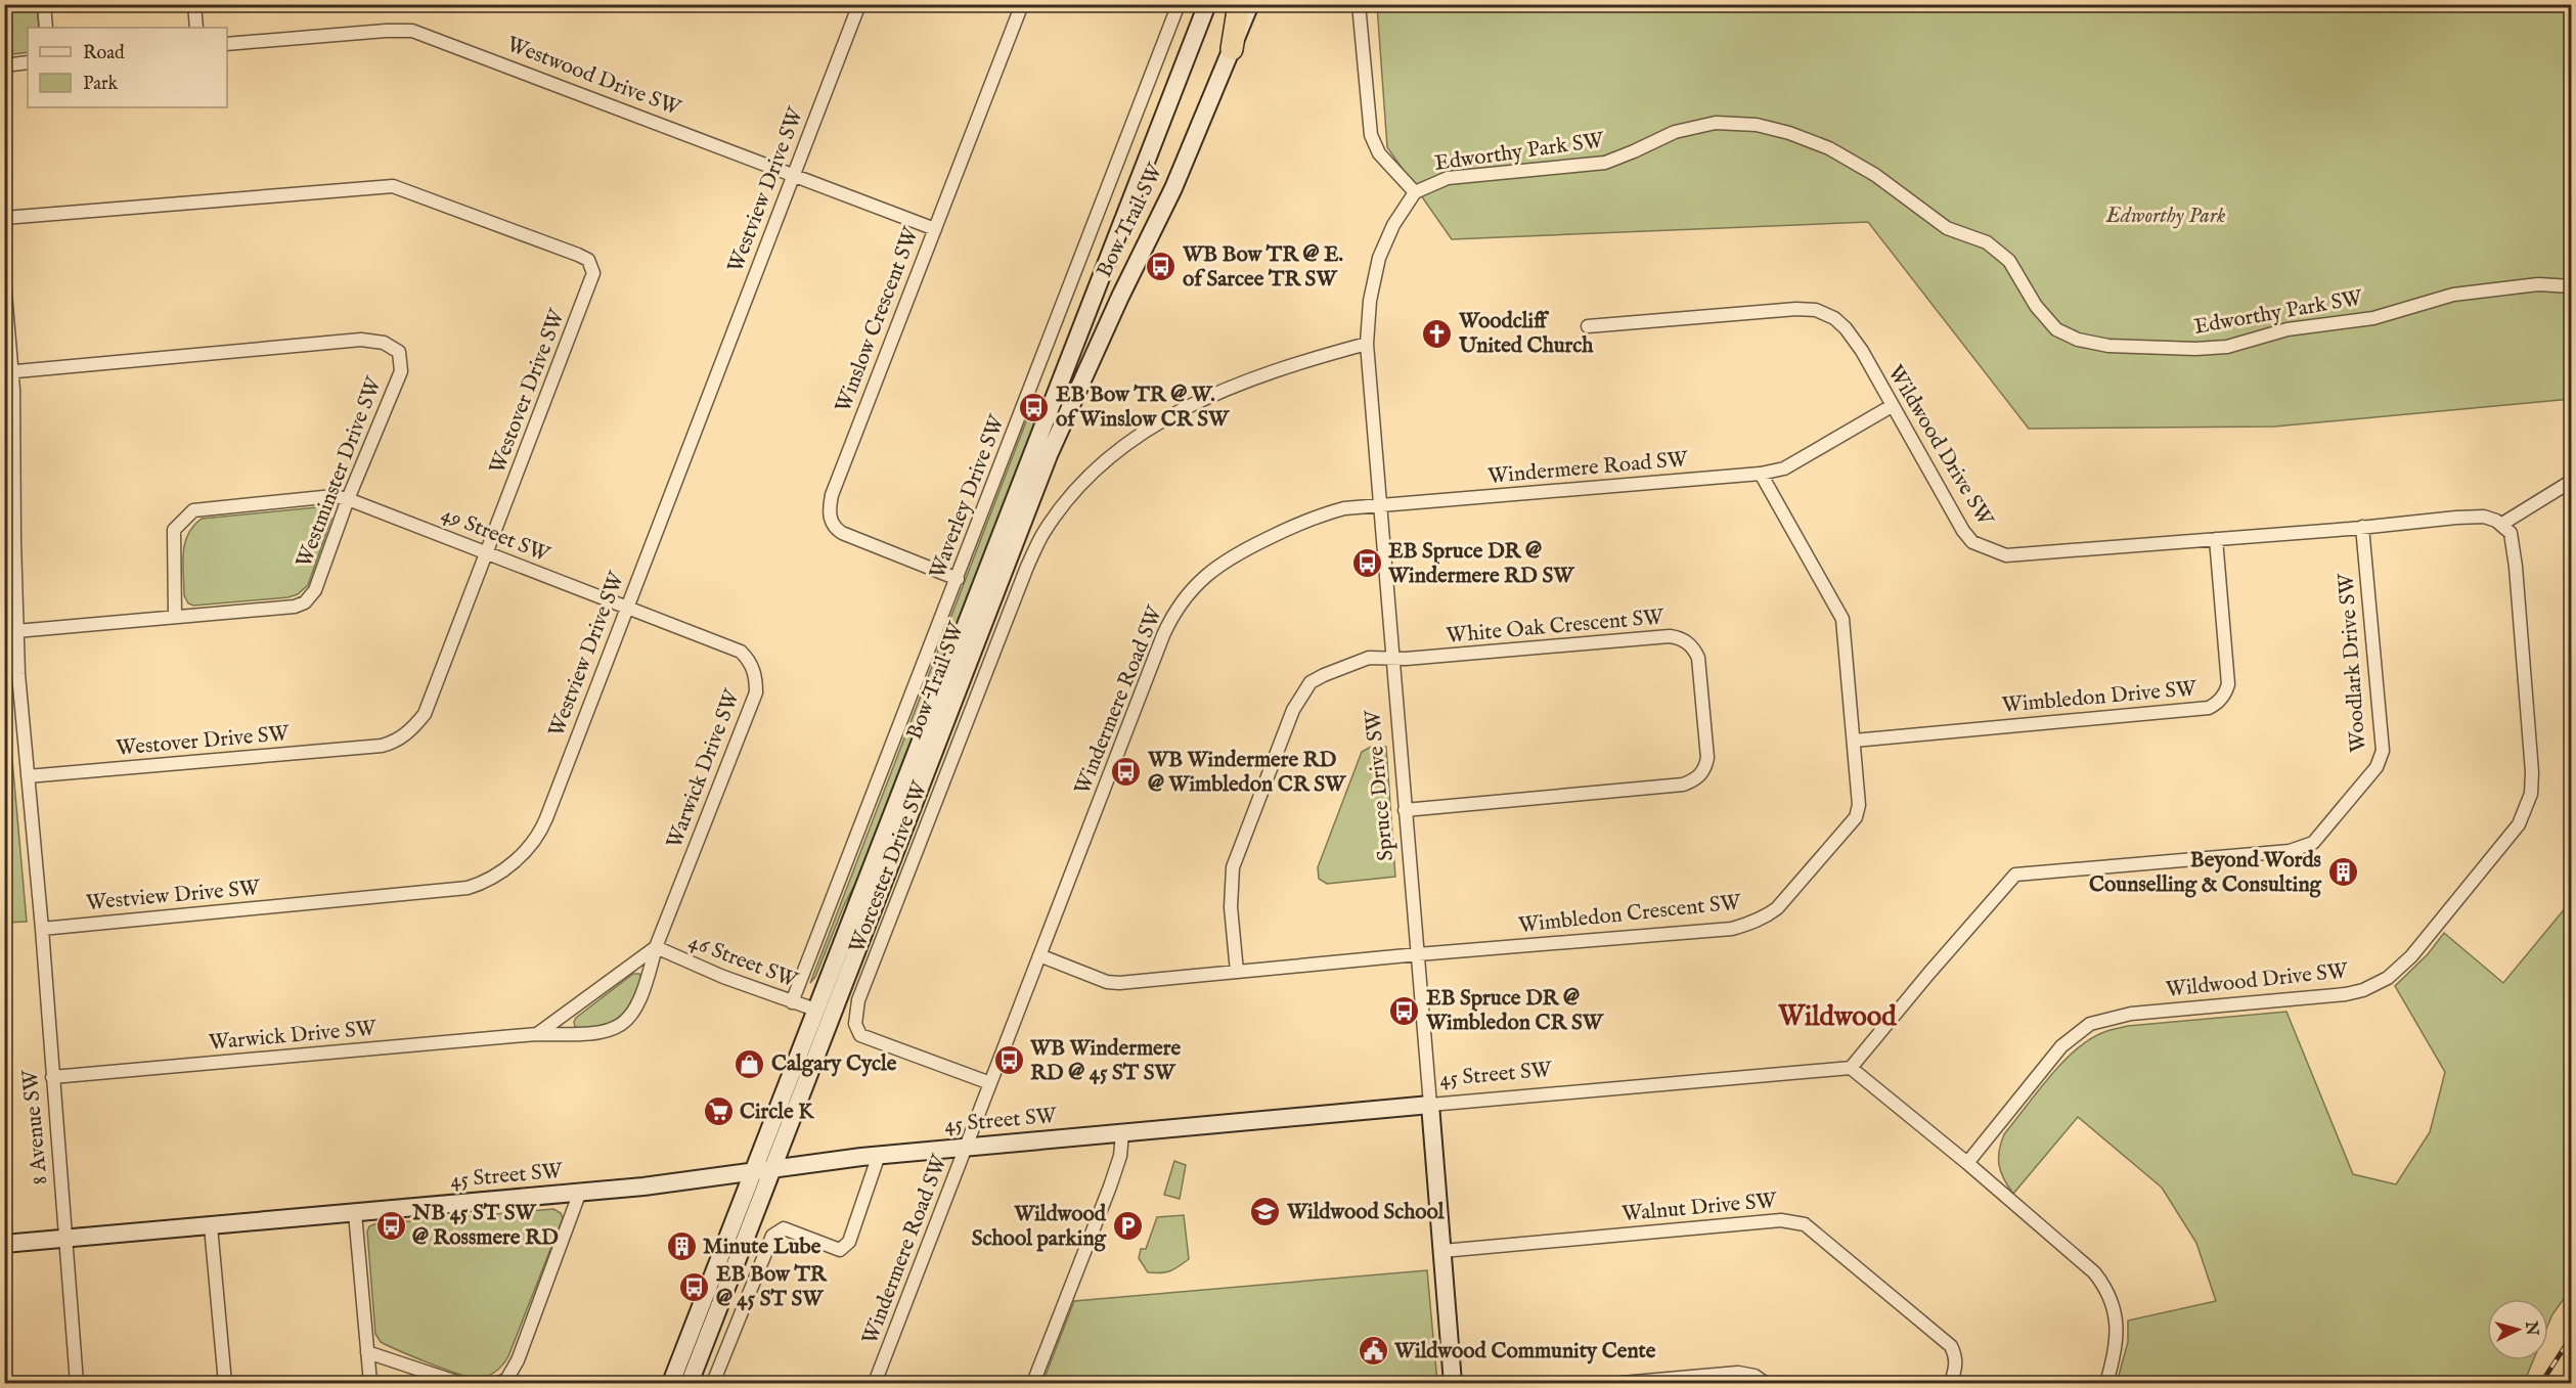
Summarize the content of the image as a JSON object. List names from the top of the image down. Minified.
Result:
{"streets":{"main road":["Bow Trail SW","Spruce Drive SW","45 Street SW"],"street":["Westwood Drive SW","Edworthy Park SW","Westview Drive SW","Winslow Crescent SW","Westover Drive SW","Wildwood Drive SW","Windermere Road SW","Westminster Drive SW","Waverley Drive SW","49 Street SW","White Oak Crescent SW","Woodlark Drive SW","Wimbledon Drive SW","Warwick Drive SW","Worcester Drive SW","Wimbledon Crescent SW","46 Street SW","8 Avenue SW","Walnut Drive SW"]},"crossings":[["Westwood Drive SW","Westview Drive SW"],["Westwood Drive SW","Winslow Crescent SW"],["Edworthy Park SW","Spruce Drive SW"],["Westview Drive SW","49 Street SW"],["Westview Drive SW","Warwick Drive SW"],["Westview Drive SW","8 Avenue SW"],["Bow Trail SW","46 Street SW"],["Bow Trail SW","45 Street SW"],["Winslow Crescent SW","Waverley Drive SW"],["Westover Drive SW","49 Street SW"],["Westover Drive SW","8 Avenue SW"],["Wildwood Drive SW","Windermere Road SW"],["Wildwood Drive SW","Woodlark Drive SW"],["Wildwood Drive SW","Wimbledon Drive SW"],["Windermere Road SW","Spruce Drive SW"],["Windermere Road SW","Worcester Drive SW"],["Windermere Road SW","Wimbledon Crescent SW"],["Windermere Road SW","45 Street SW"],["Westminster Drive SW","49 Street SW"],["Westminster Drive SW","8 Avenue SW"],["Waverley Drive SW","46 Street SW"],["49 Street SW","Warwick Drive SW"],["White Oak Crescent SW","Spruce Drive SW"],["Woodlark Drive SW","45 Street SW"],["Wimbledon Drive SW","Wimbledon Crescent SW"],["Warwick Drive SW","46 Street SW"],["Warwick Drive SW","8 Avenue SW"],["Spruce Drive SW","Worcester Drive SW"],["Spruce Drive SW","Wimbledon Crescent SW"],["Spruce Drive SW","45 Street SW"],["Spruce Drive SW","Walnut Drive SW"],["45 Street SW","8 Avenue SW"]],"districts":["Wildwood"],"parks":["Edworthy Park"],"places":{"bus stop":["WB Bow TR @ E. of Sarcee TR SW","EB Bow TR @ W. of Winslow CR SW","EB Spruce DR @ Windermere RD SW","WB Windermere RD @ Wimbledon CR SW","EB Spruce DR @ Wimbledon CR SW","WB Windermere RD @ 45 ST SW","NB 45 ST SW @ Rossmere RD","EB Bow TR @ 45 ST SW"],"church":["Woodcliff United Church"],"building":["Beyond Words Counselling & Consulting","Minute Lube"],"shop":["Calgary Cycle"],"supermarket":["Circle K"],"school or university":["Wildwood School"],"parking":["Wildwood School parking"],"public building":["Wildwood Community Cente"]},"legend":["Road","Park"],"north":"right"}
